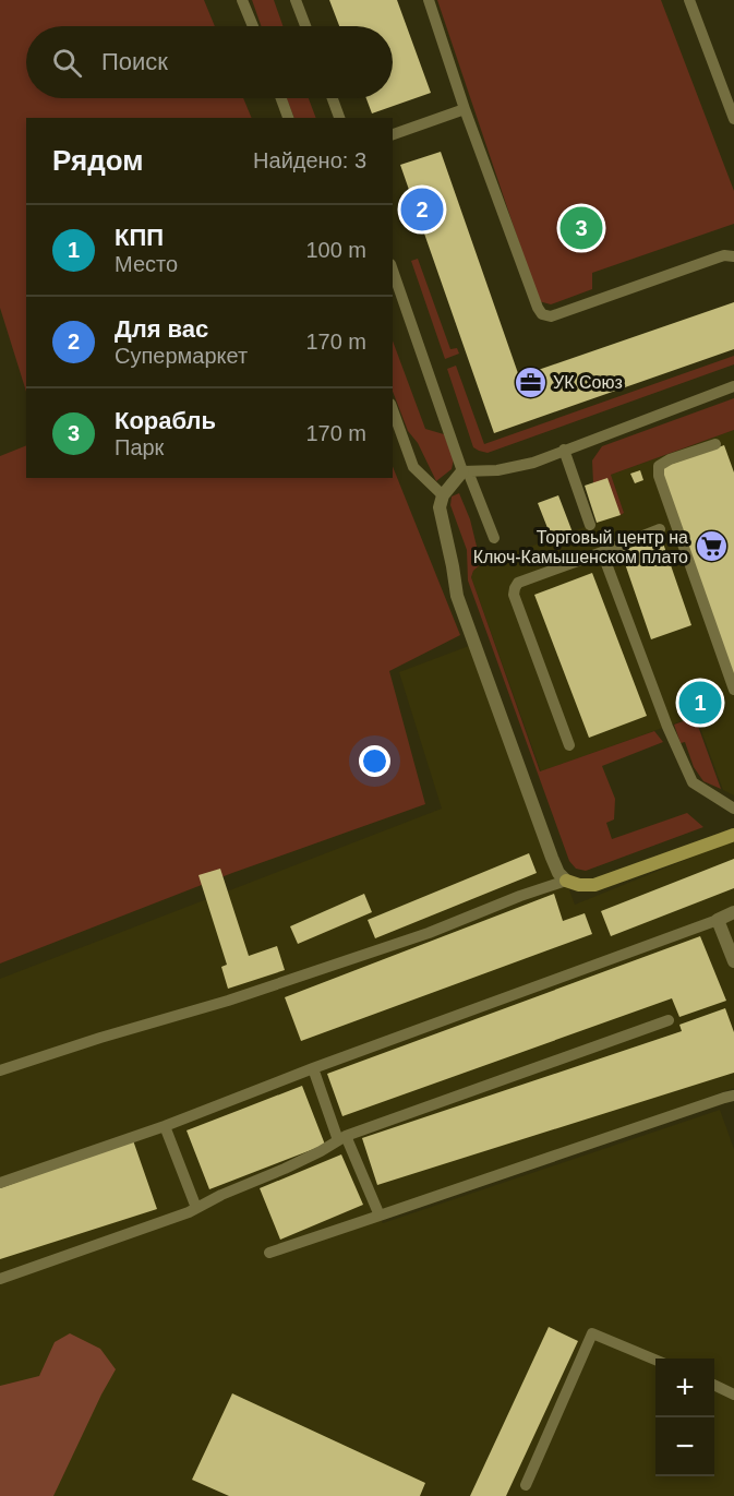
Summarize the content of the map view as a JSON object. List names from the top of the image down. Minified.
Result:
{"places":{"office":["УК Союз"],"supermarket":["Торговый центр на Ключ-Камышенском плато"]},"page":{"search":"Поиск","heading":["Рядом","Найдено: 3"],"pins":["2","3","1"],"list":[{"mark":"1","name":"КПП","note":"Место","value":"100 m"},{"mark":"2","name":"Для вас","note":"Супермаркет","value":"170 m"},{"mark":"3","name":"Корабль","note":"Парк","value":"170 m"}],"map_buttons":["+","−"]}}
